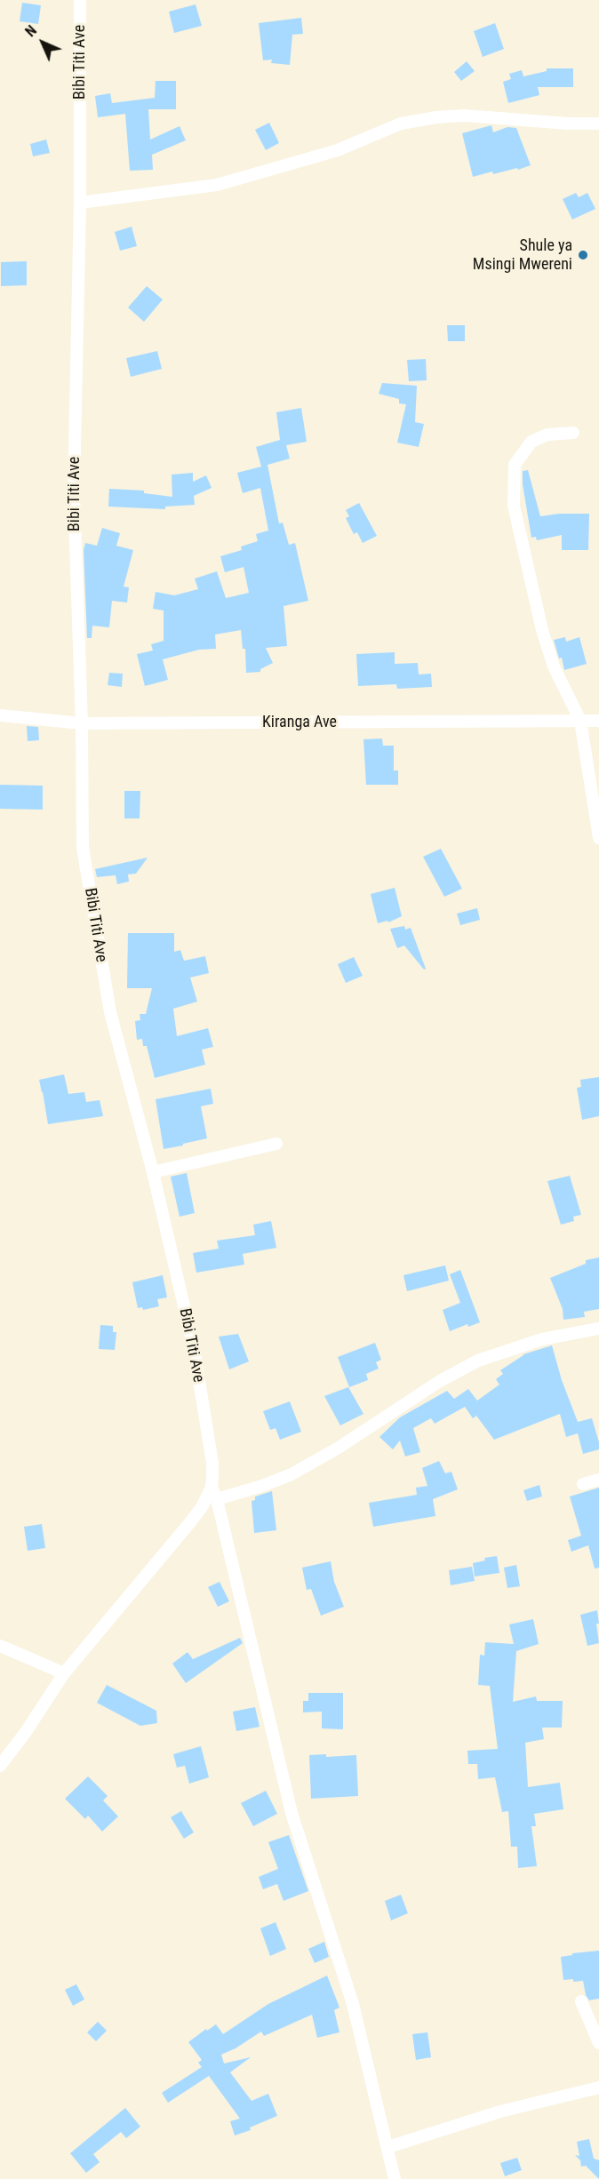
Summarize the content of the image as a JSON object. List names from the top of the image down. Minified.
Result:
{"streets":{"street":["Bibi Titi Ave","Kiranga Ave"]},"crossings":[["Bibi Titi Ave","Kiranga Ave"]],"places":["Shule ya Msingi Mwereni"],"north":"top left"}
